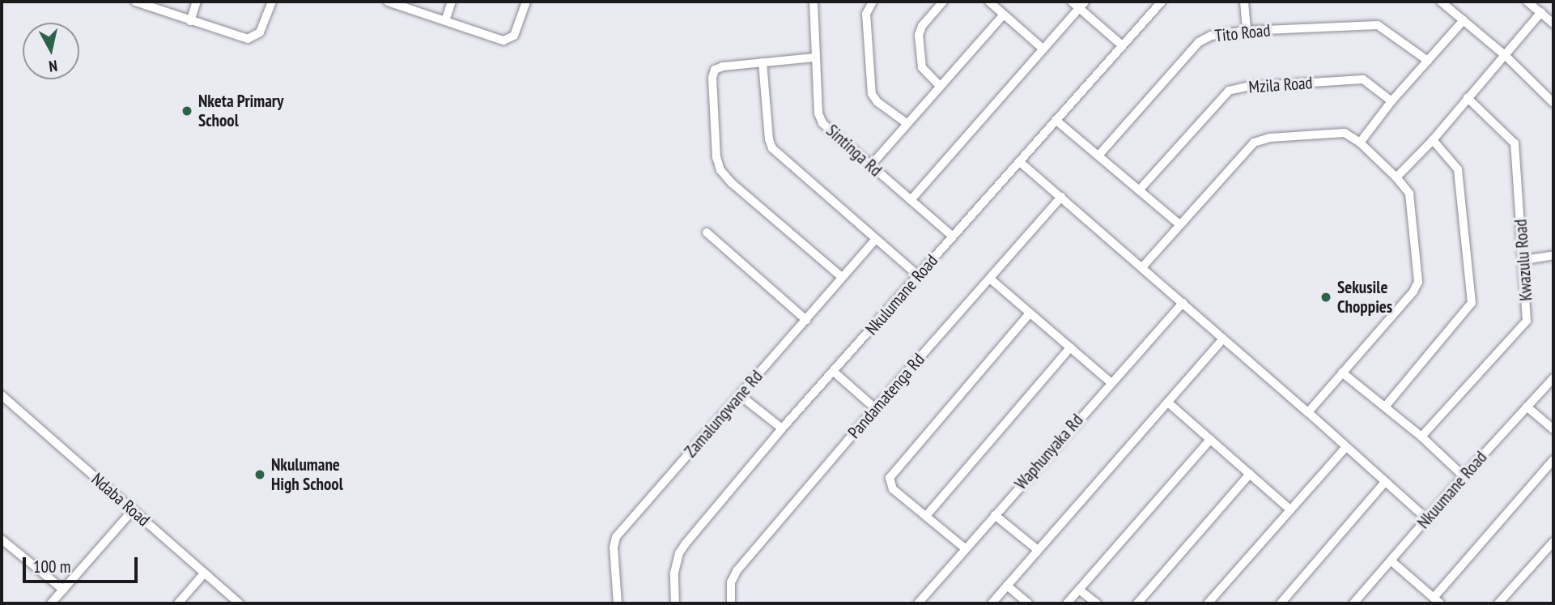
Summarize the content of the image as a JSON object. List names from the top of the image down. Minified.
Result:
{"streets":{"street":["Tito Road","Mzila Road","Sintinga Rd","Kwazulu Road","Nkulumane Road","Pandamatenga Rd","Zamalungwane Rd","Waphunyaka Rd","Nkuumane Road","Ndaba Road"]},"crossings":[["Sintinga Rd","Nkulumane Road"]],"places":["Nketa Primary School","Sekusile Choppies","Nkulumane High School"],"scale_bar":"100 m","north":"bottom"}
